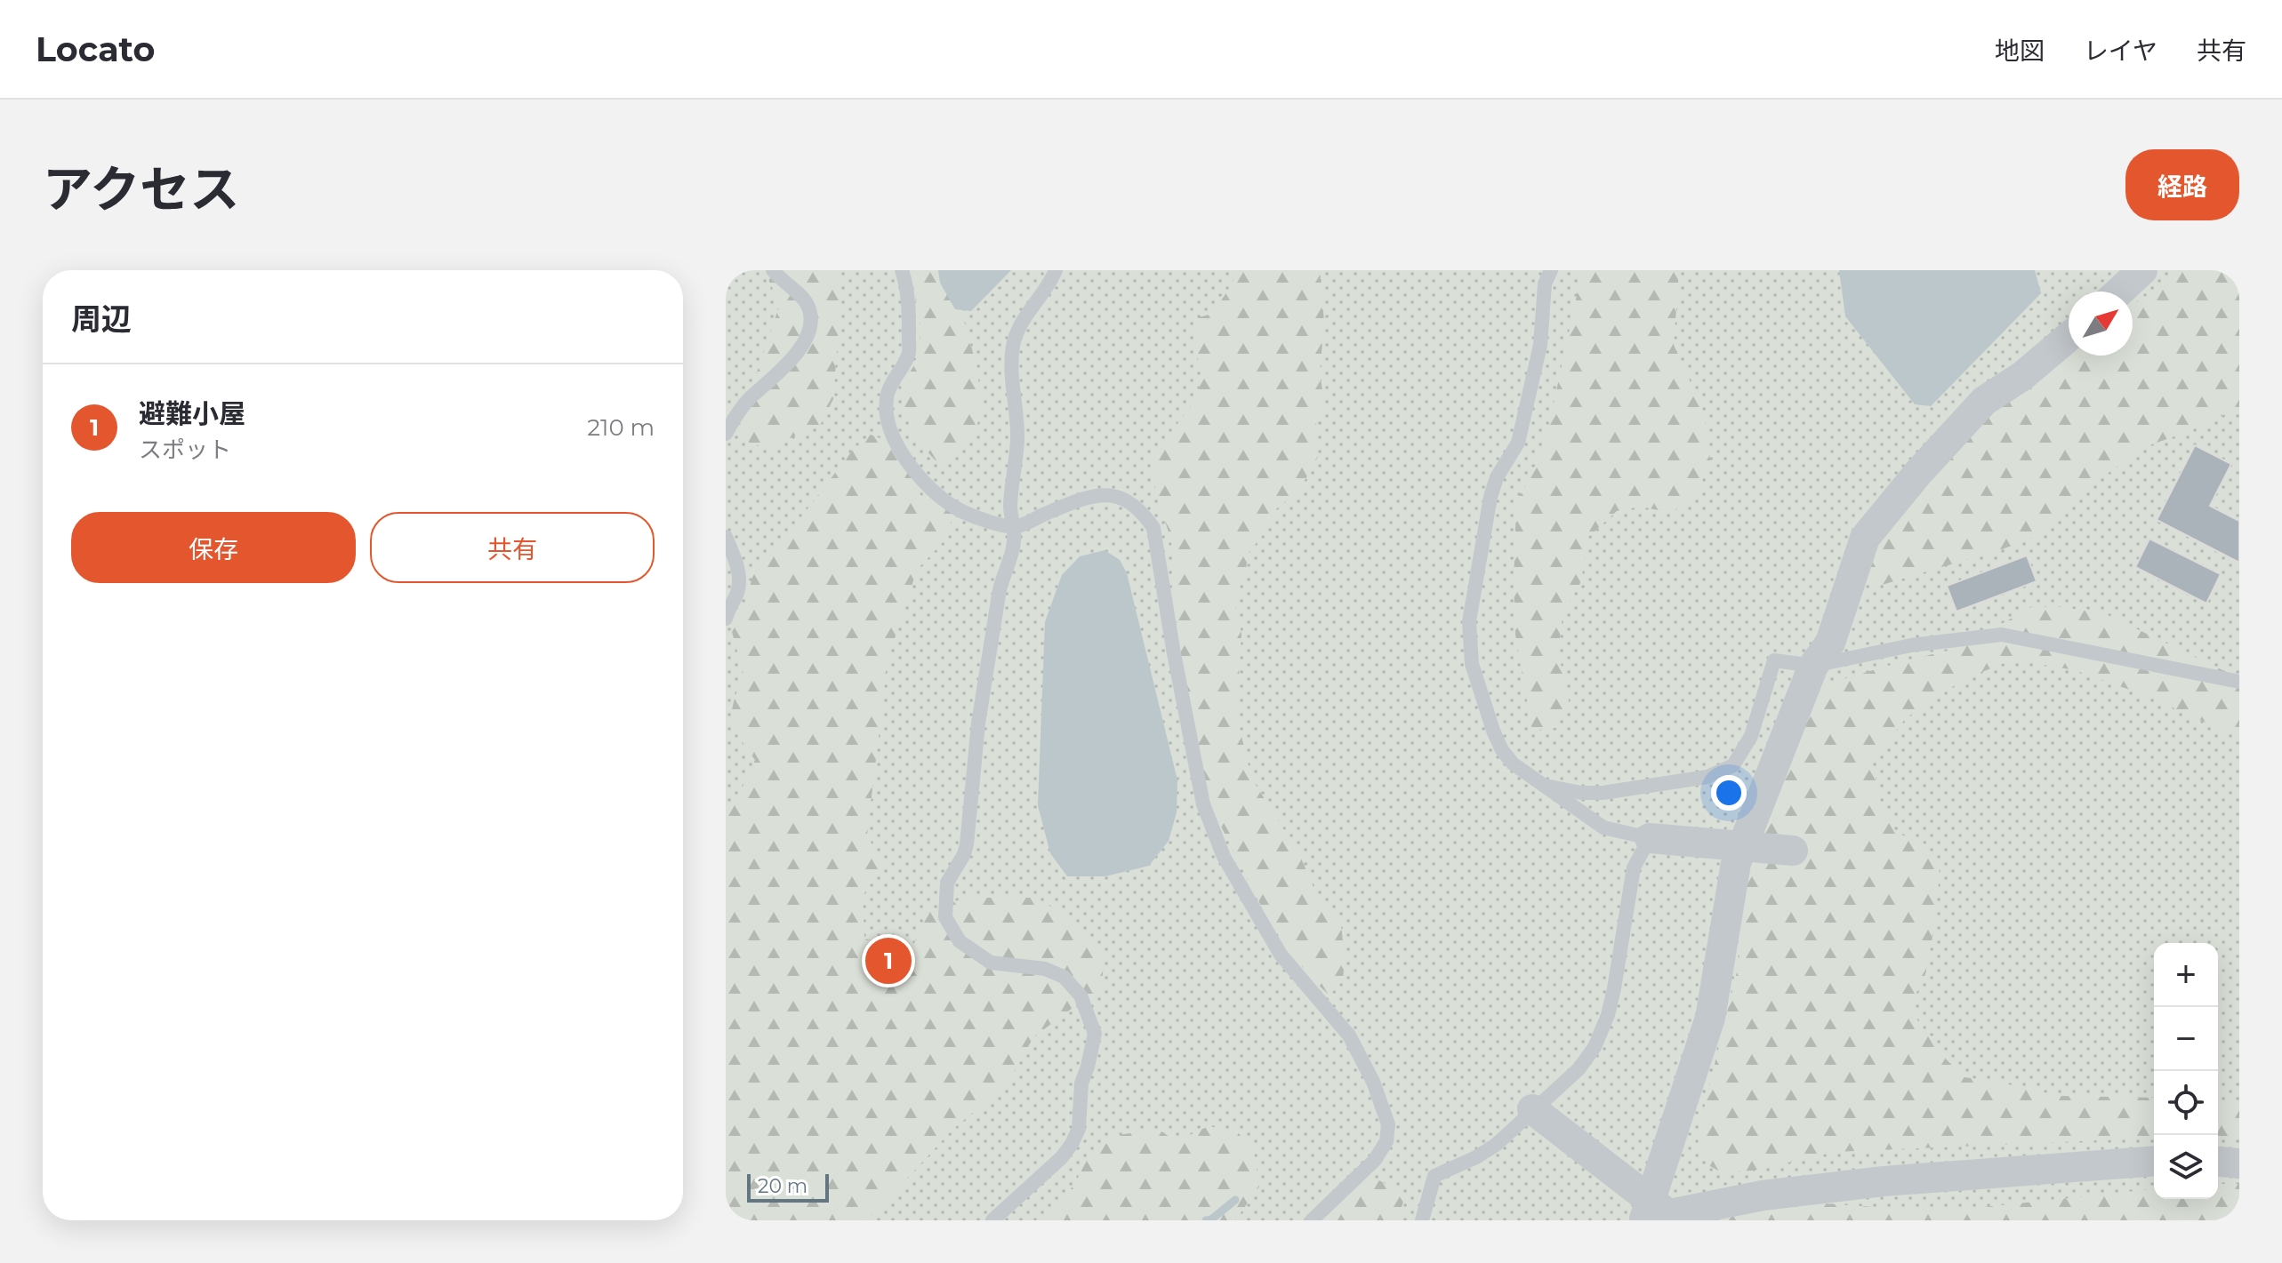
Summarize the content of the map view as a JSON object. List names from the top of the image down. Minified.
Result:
{"scale_bar":"20 m","north":"top right","page":{"header":"Locato","nav":["地図","レイヤ","共有"],"title":"アクセス","buttons":["経路",["保存","共有"]],"heading":"周辺","list":[{"mark":"1","name":"避難小屋","note":"スポット","value":"210 m"}],"pins":"1","map_buttons":["+","−"],"scale":"20 m"}}
